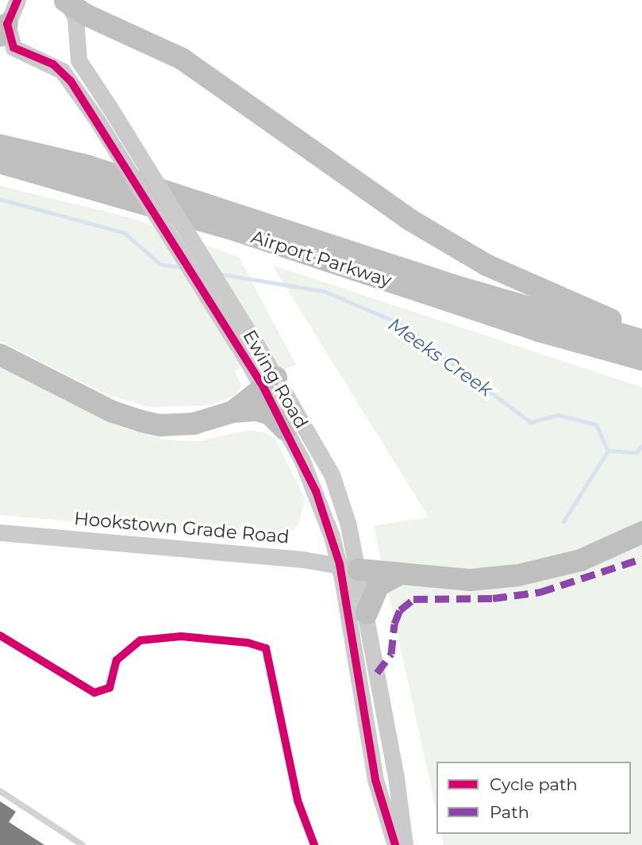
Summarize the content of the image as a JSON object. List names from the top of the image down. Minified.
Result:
{"streets":{"highway":["Airport Parkway"],"street":["Ewing Road","Hookstown Grade Road"]},"crossings":[["Ewing Road","Hookstown Grade Road"]],"water":["Meeks Creek"],"legend":["Cycle path","Path"]}
